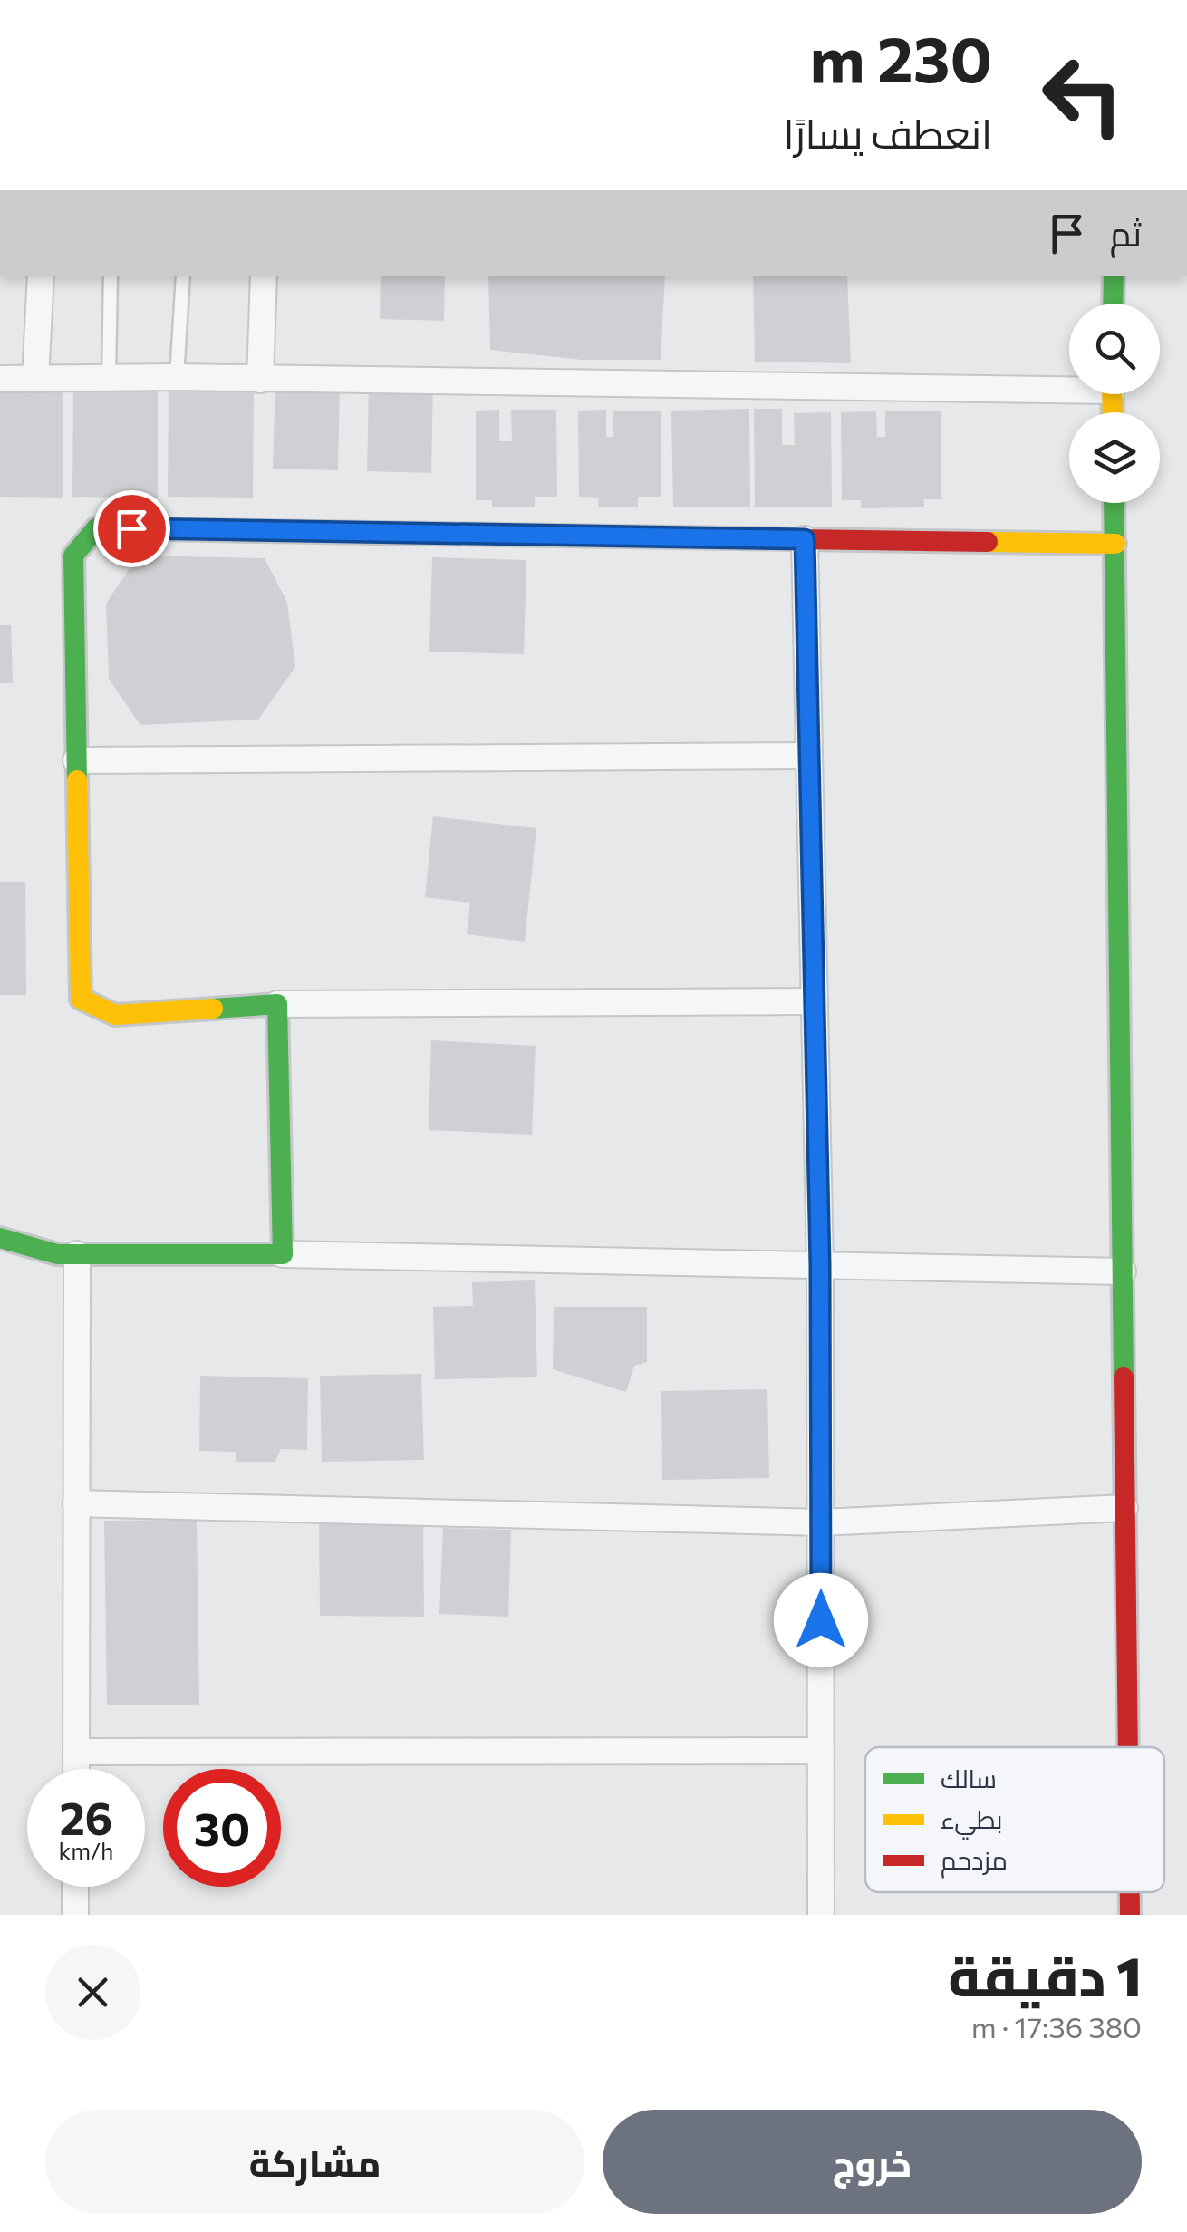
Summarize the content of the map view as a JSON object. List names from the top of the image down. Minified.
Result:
{"legend":["سالك","بطيء","مزدحم"],"page":{"turn":["230 m","انعطف يسارًا"],"then":"ثم","speed":"26 km/h","limit":"30","heading":["1 دقيقة","380 m · 17:36"],"buttons":["خروج","مشاركة"]}}
